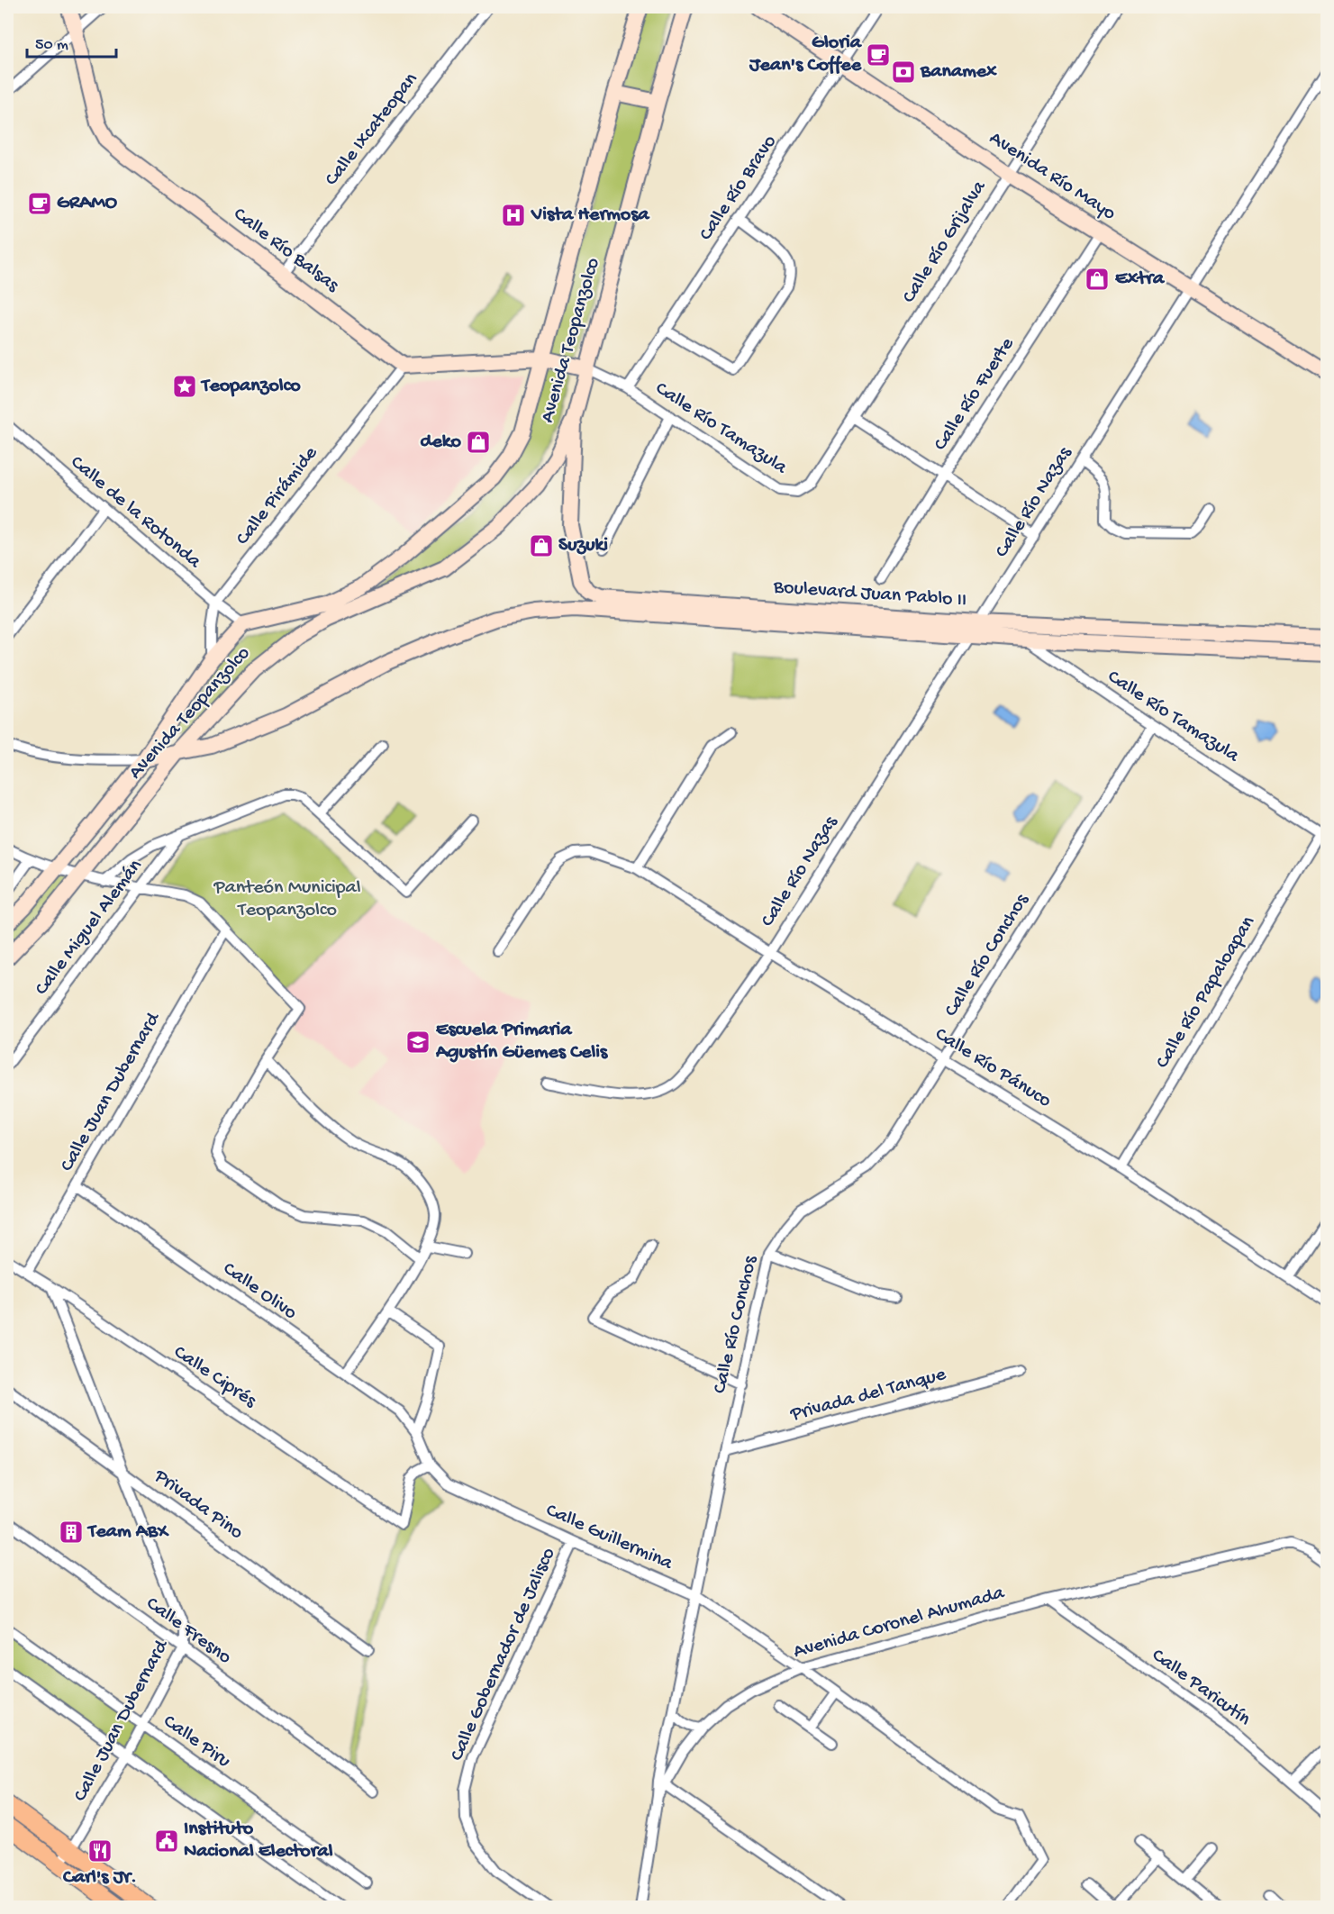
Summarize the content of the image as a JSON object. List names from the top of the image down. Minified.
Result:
{"streets":{"street":["Calle Ixcateopan","Avenida Río Mayo","Calle Río Bravo","Calle Río Grijalva","Calle Río Balsas","Avenida Teopanzolco","Calle Río Fuerte","Calle Río Tamazula","Calle Pirámide","Calle Río Nazas","Calle de la Rotonda","Boulevard Juan Pablo II","Calle Miguel Alemán","Calle Río Conchos","Calle Río Papaloapan","Calle Río Pánuco","Calle Juan Dubernard","Calle Olivo","Calle Ciprés","Privada del Tanque","Privada Pino","Calle Guillermina","Avenida Coronel Ahumada","Calle Fresno","Calle Gobernador de Jalisco","Calle Paricutín","Calle Piru"]},"crossings":[["Calle Ixcateopan","Calle Río Balsas"],["Avenida Río Mayo","Calle Río Bravo"],["Avenida Río Mayo","Calle Río Grijalva"],["Avenida Río Mayo","Calle Río Fuerte"],["Avenida Río Mayo","Calle Río Nazas"],["Calle Río Bravo","Calle Río Tamazula"],["Calle Río Grijalva","Calle Río Tamazula"],["Calle Río Balsas","Calle Pirámide"],["Avenida Teopanzolco","Calle Río Tamazula"],["Avenida Teopanzolco","Calle de la Rotonda"],["Avenida Teopanzolco","Boulevard Juan Pablo II"],["Calle Río Tamazula","Boulevard Juan Pablo II"],["Calle Río Tamazula","Calle Río Conchos"],["Calle Río Tamazula","Calle Río Papaloapan"],["Calle Pirámide","Calle de la Rotonda"],["Calle Río Nazas","Boulevard Juan Pablo II"],["Calle Río Nazas","Calle Río Pánuco"],["Calle Río Conchos","Calle Río Pánuco"],["Calle Río Conchos","Privada del Tanque"],["Calle Río Conchos","Calle Guillermina"],["Calle Río Conchos","Avenida Coronel Ahumada"],["Calle Río Papaloapan","Calle Río Pánuco"],["Calle Juan Dubernard","Calle Olivo"],["Calle Juan Dubernard","Calle Ciprés"],["Calle Juan Dubernard","Privada Pino"],["Calle Juan Dubernard","Calle Fresno"],["Calle Juan Dubernard","Calle Piru"],["Calle Olivo","Calle Guillermina"],["Calle Ciprés","Calle Guillermina"],["Calle Guillermina","Avenida Coronel Ahumada"],["Calle Guillermina","Calle Gobernador de Jalisco"],["Avenida Coronel Ahumada","Calle Paricutín"]],"parks":["Panteón Municipal Teopanzolco"],"places":{"cafe":["Gloria Jean's Coffee","GRAMO"],"bank":["Banamex"],"hospital":["Vista Hermosa"],"shop":["Extra","deko","Suzuki"],"place":["Teopanzolco"],"school or university":["Escuela Primaria Agustín Güemes Celis"],"building":["Team ABX"],"public building":["Instituto Nacional Electoral"],"restaurant":["Carl's Jr."]},"scale_bar":"50 m"}
